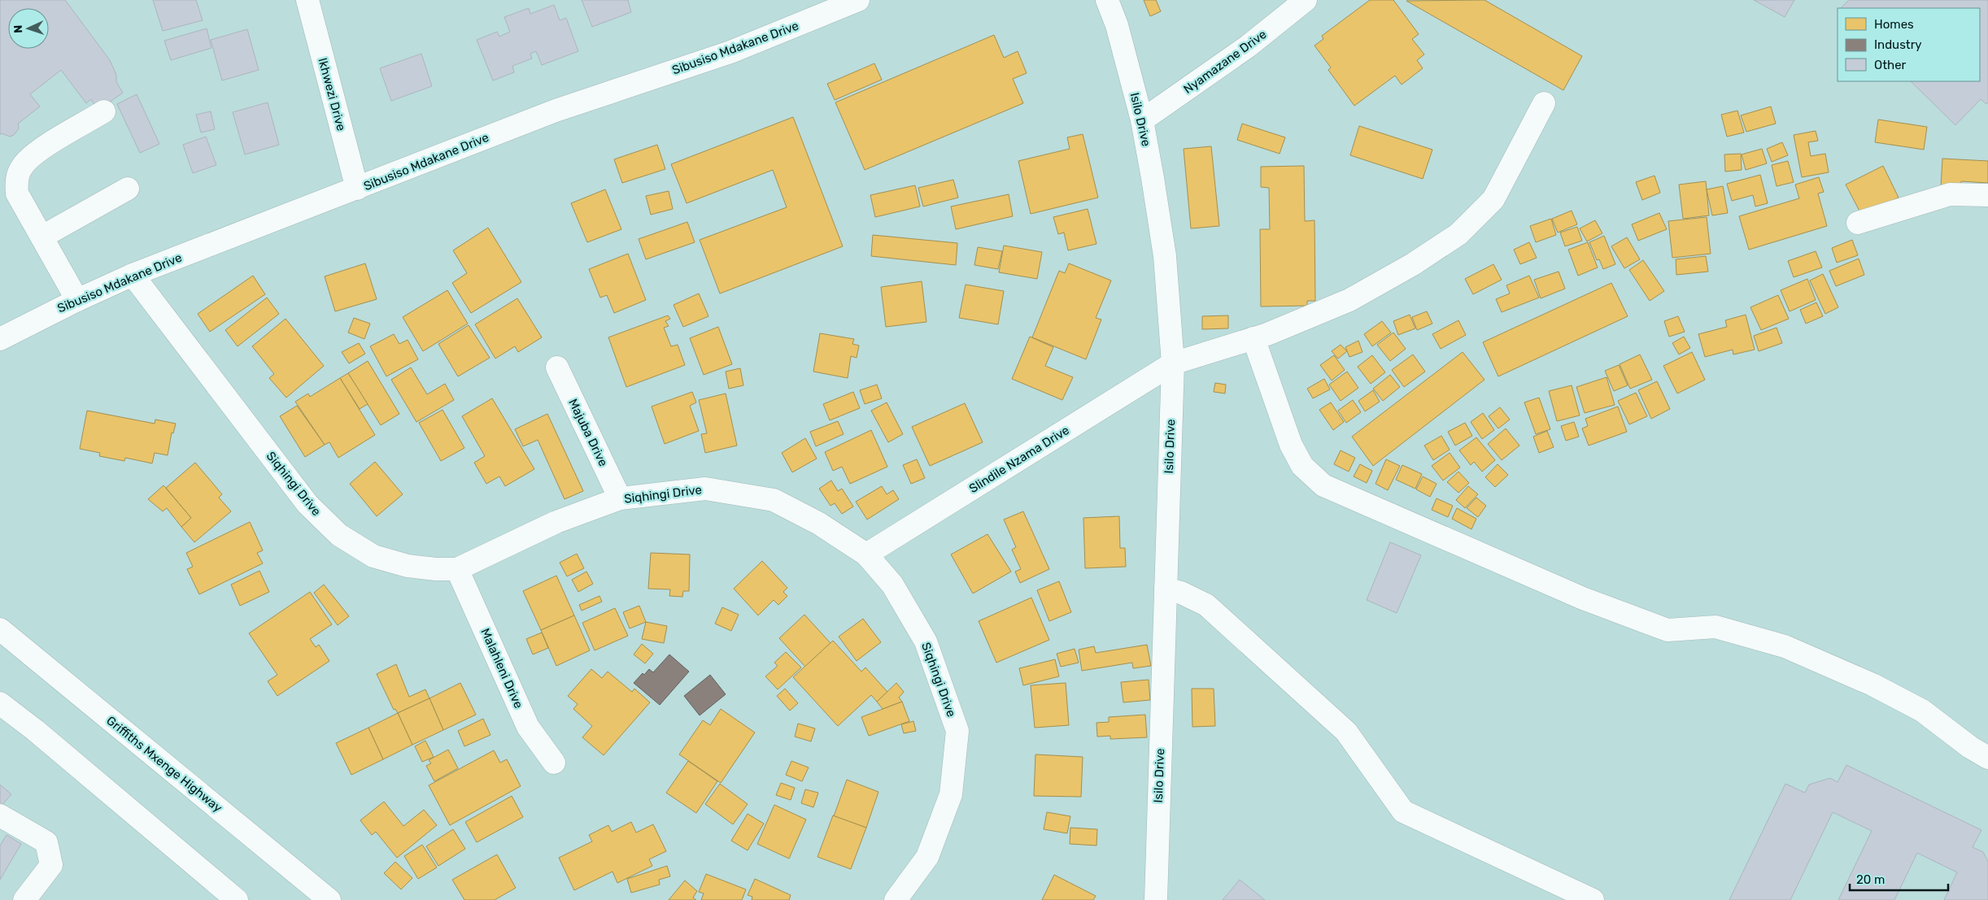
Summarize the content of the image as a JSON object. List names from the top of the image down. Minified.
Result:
{"streets":{"street":["Sibusiso Mdakane Drive","Nyamazane Drive","Ikhwezi Drive","Isilo Drive","Majuba Drive","Slindile Nzama Drive","Siqhingi Drive","Malahleni Drive","Griffiths Mxenge Highway"]},"crossings":[["Sibusiso Mdakane Drive","Ikhwezi Drive"],["Sibusiso Mdakane Drive","Siqhingi Drive"],["Nyamazane Drive","Isilo Drive"],["Isilo Drive","Slindile Nzama Drive"],["Majuba Drive","Siqhingi Drive"],["Slindile Nzama Drive","Siqhingi Drive"],["Siqhingi Drive","Malahleni Drive"]],"legend":["Homes","Industry","Other"],"scale_bar":"20 m","north":"left"}
